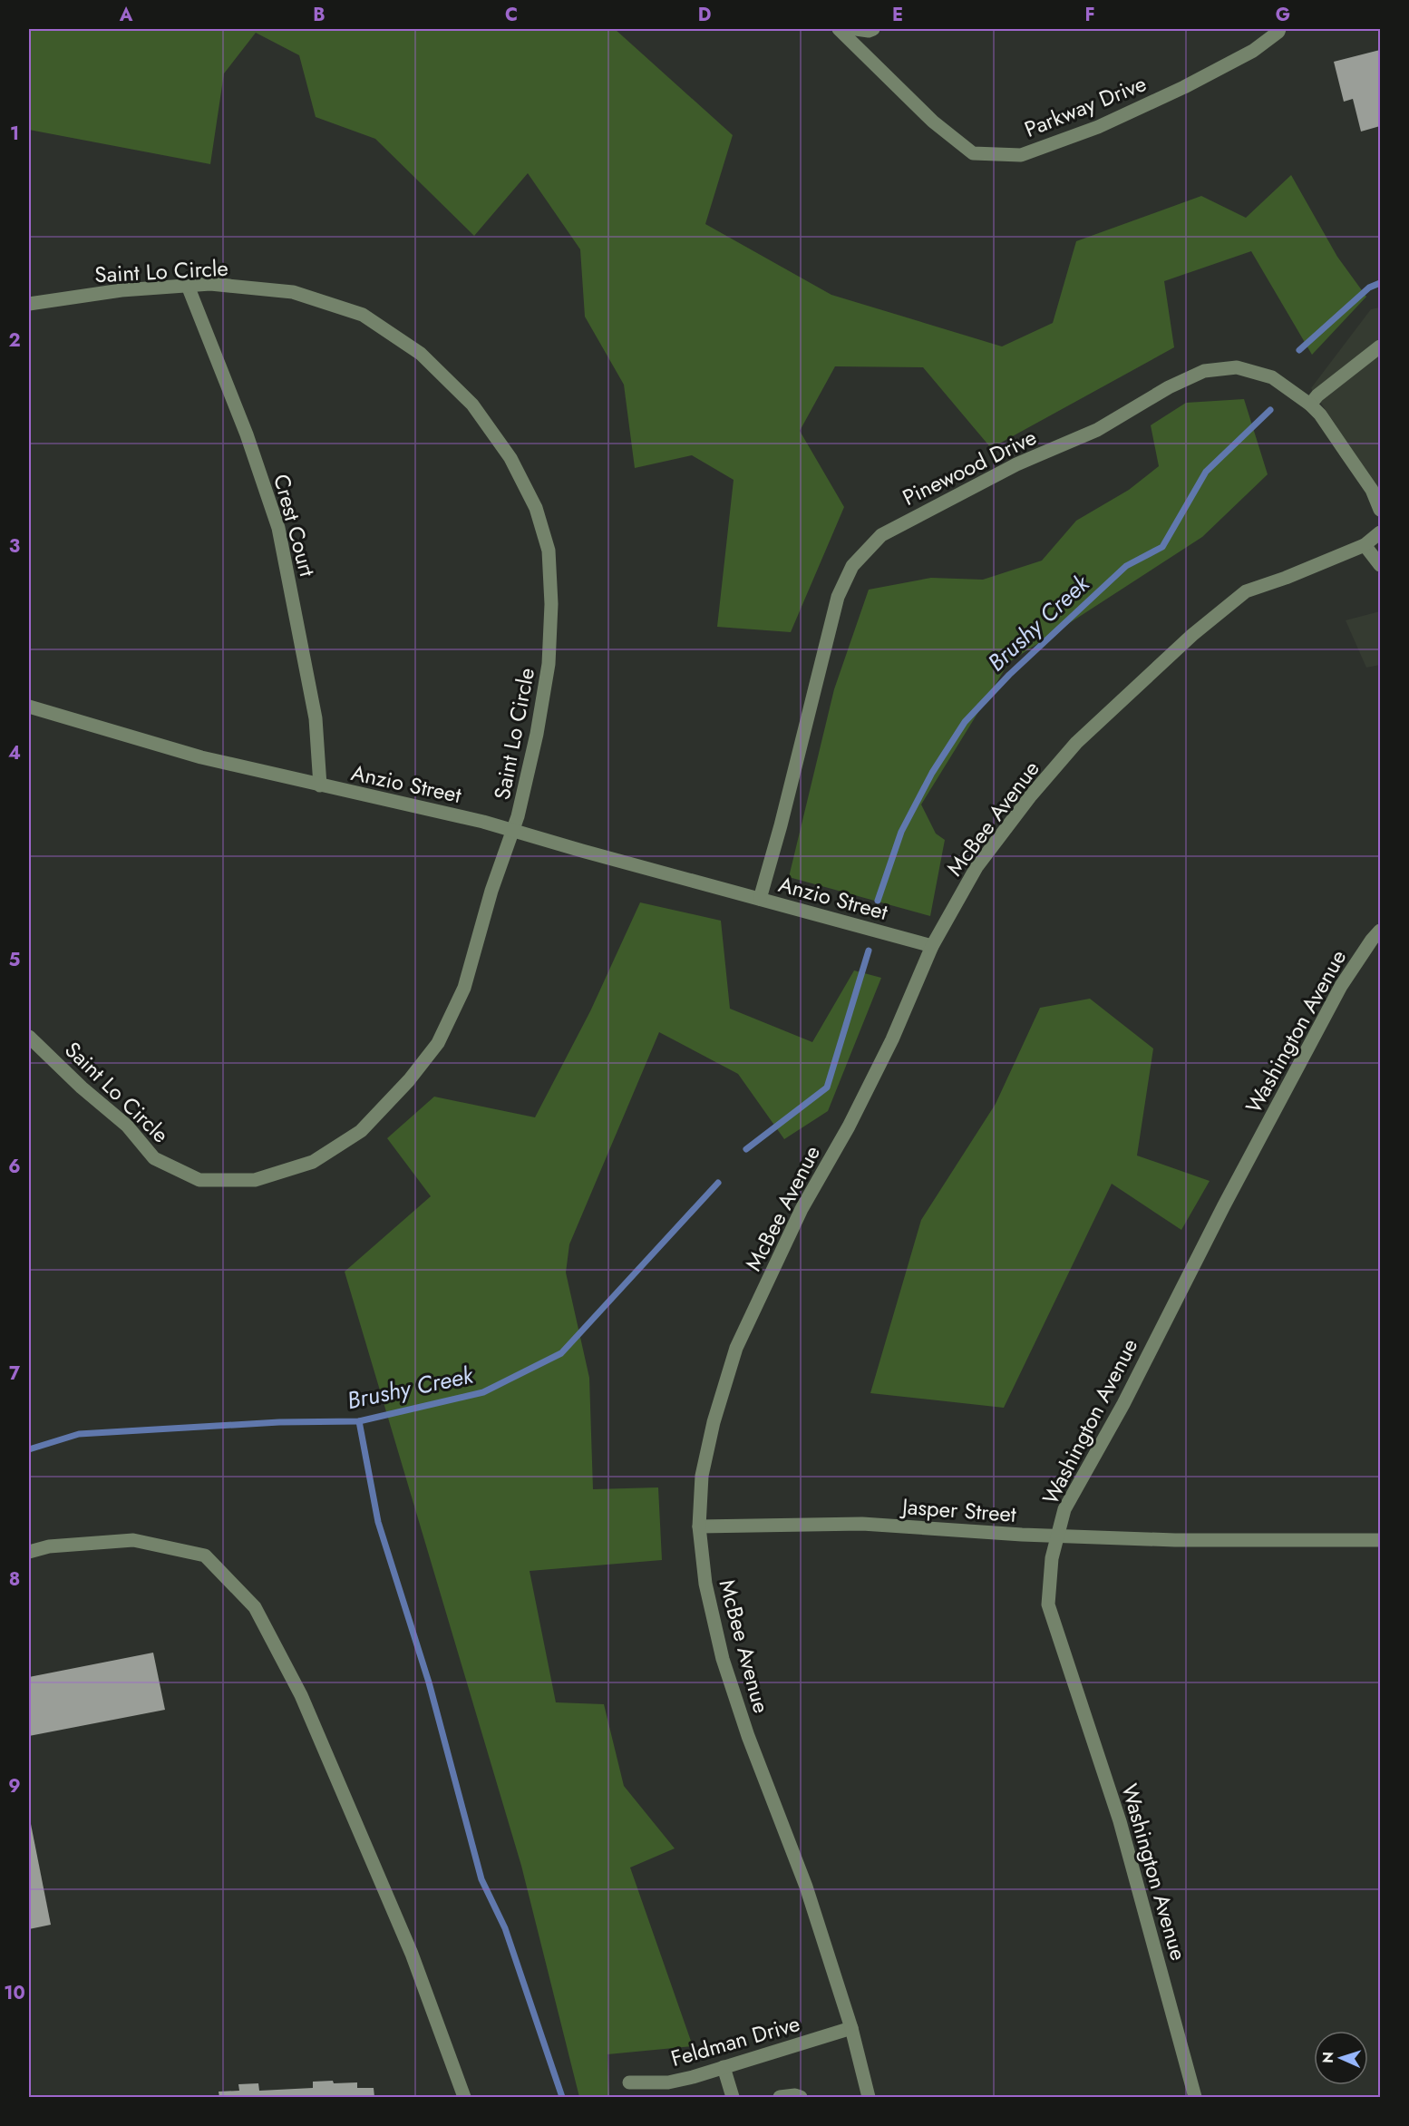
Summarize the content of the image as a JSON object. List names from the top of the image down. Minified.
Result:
{"streets":{"street":["Parkway Drive","Saint Lo Circle","Pinewood Drive","Crest Court","Anzio Street","McBee Avenue","Washington Avenue","Jasper Street","Feldman Drive"]},"crossings":[["Saint Lo Circle","Crest Court"],["Saint Lo Circle","Anzio Street"],["Pinewood Drive","Anzio Street"],["Crest Court","Anzio Street"],["Anzio Street","McBee Avenue"],["McBee Avenue","Jasper Street"],["McBee Avenue","Feldman Drive"],["Washington Avenue","Jasper Street"]],"water":["Brushy Creek"],"north":"left","grid":{"columns":["A","B","C","D","E","F","G"],"rows":["1","2","3","4","5","6","7","8","9","10"]}}
